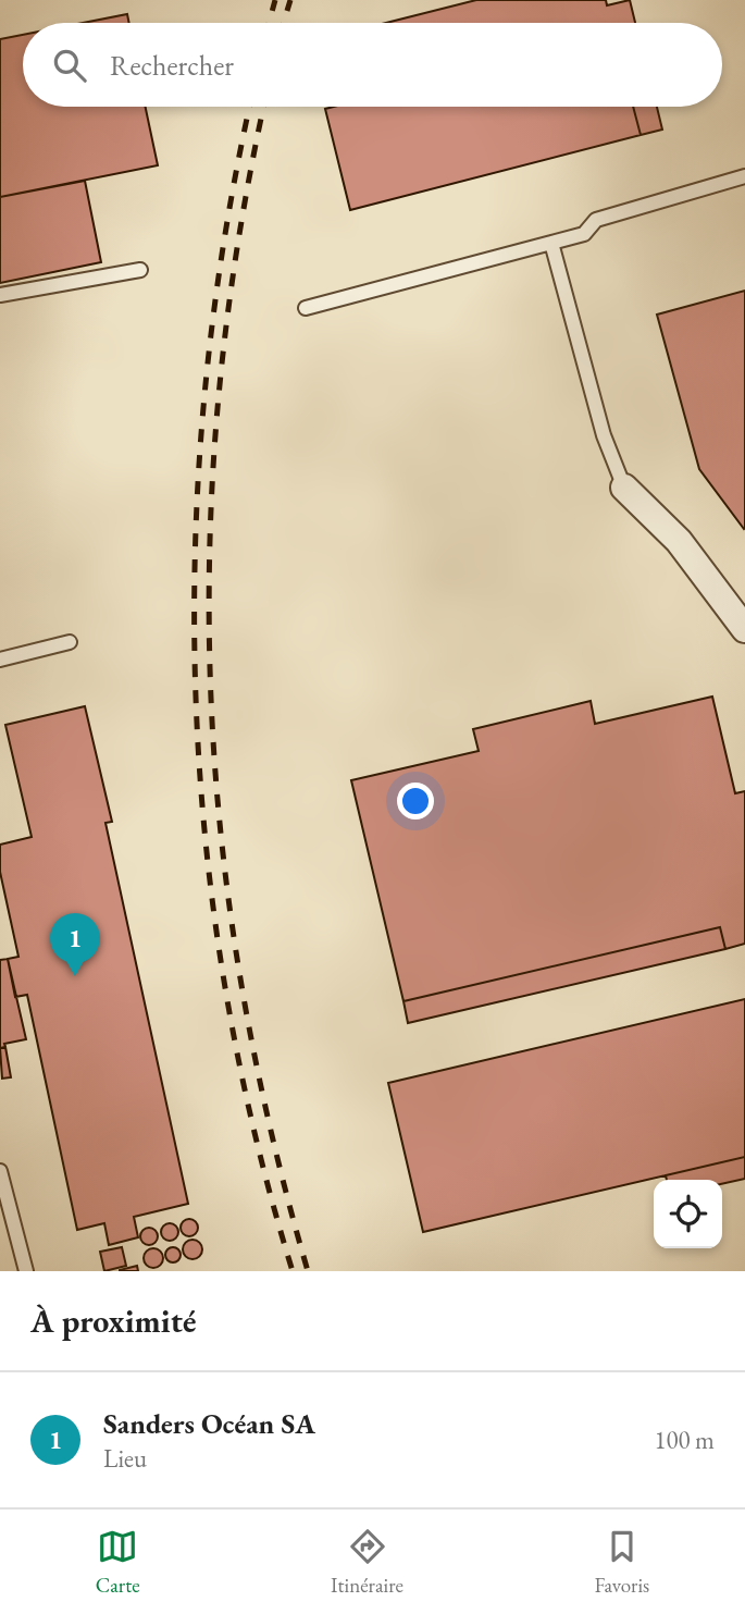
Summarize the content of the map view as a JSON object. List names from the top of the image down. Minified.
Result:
{"page":{"search":"Rechercher","pins":"1","heading":"À proximité","list":[{"mark":"1","name":"Sanders Océan SA","note":"Lieu","value":"100 m"}],"nav":["Carte","Itinéraire","Favoris"]}}
